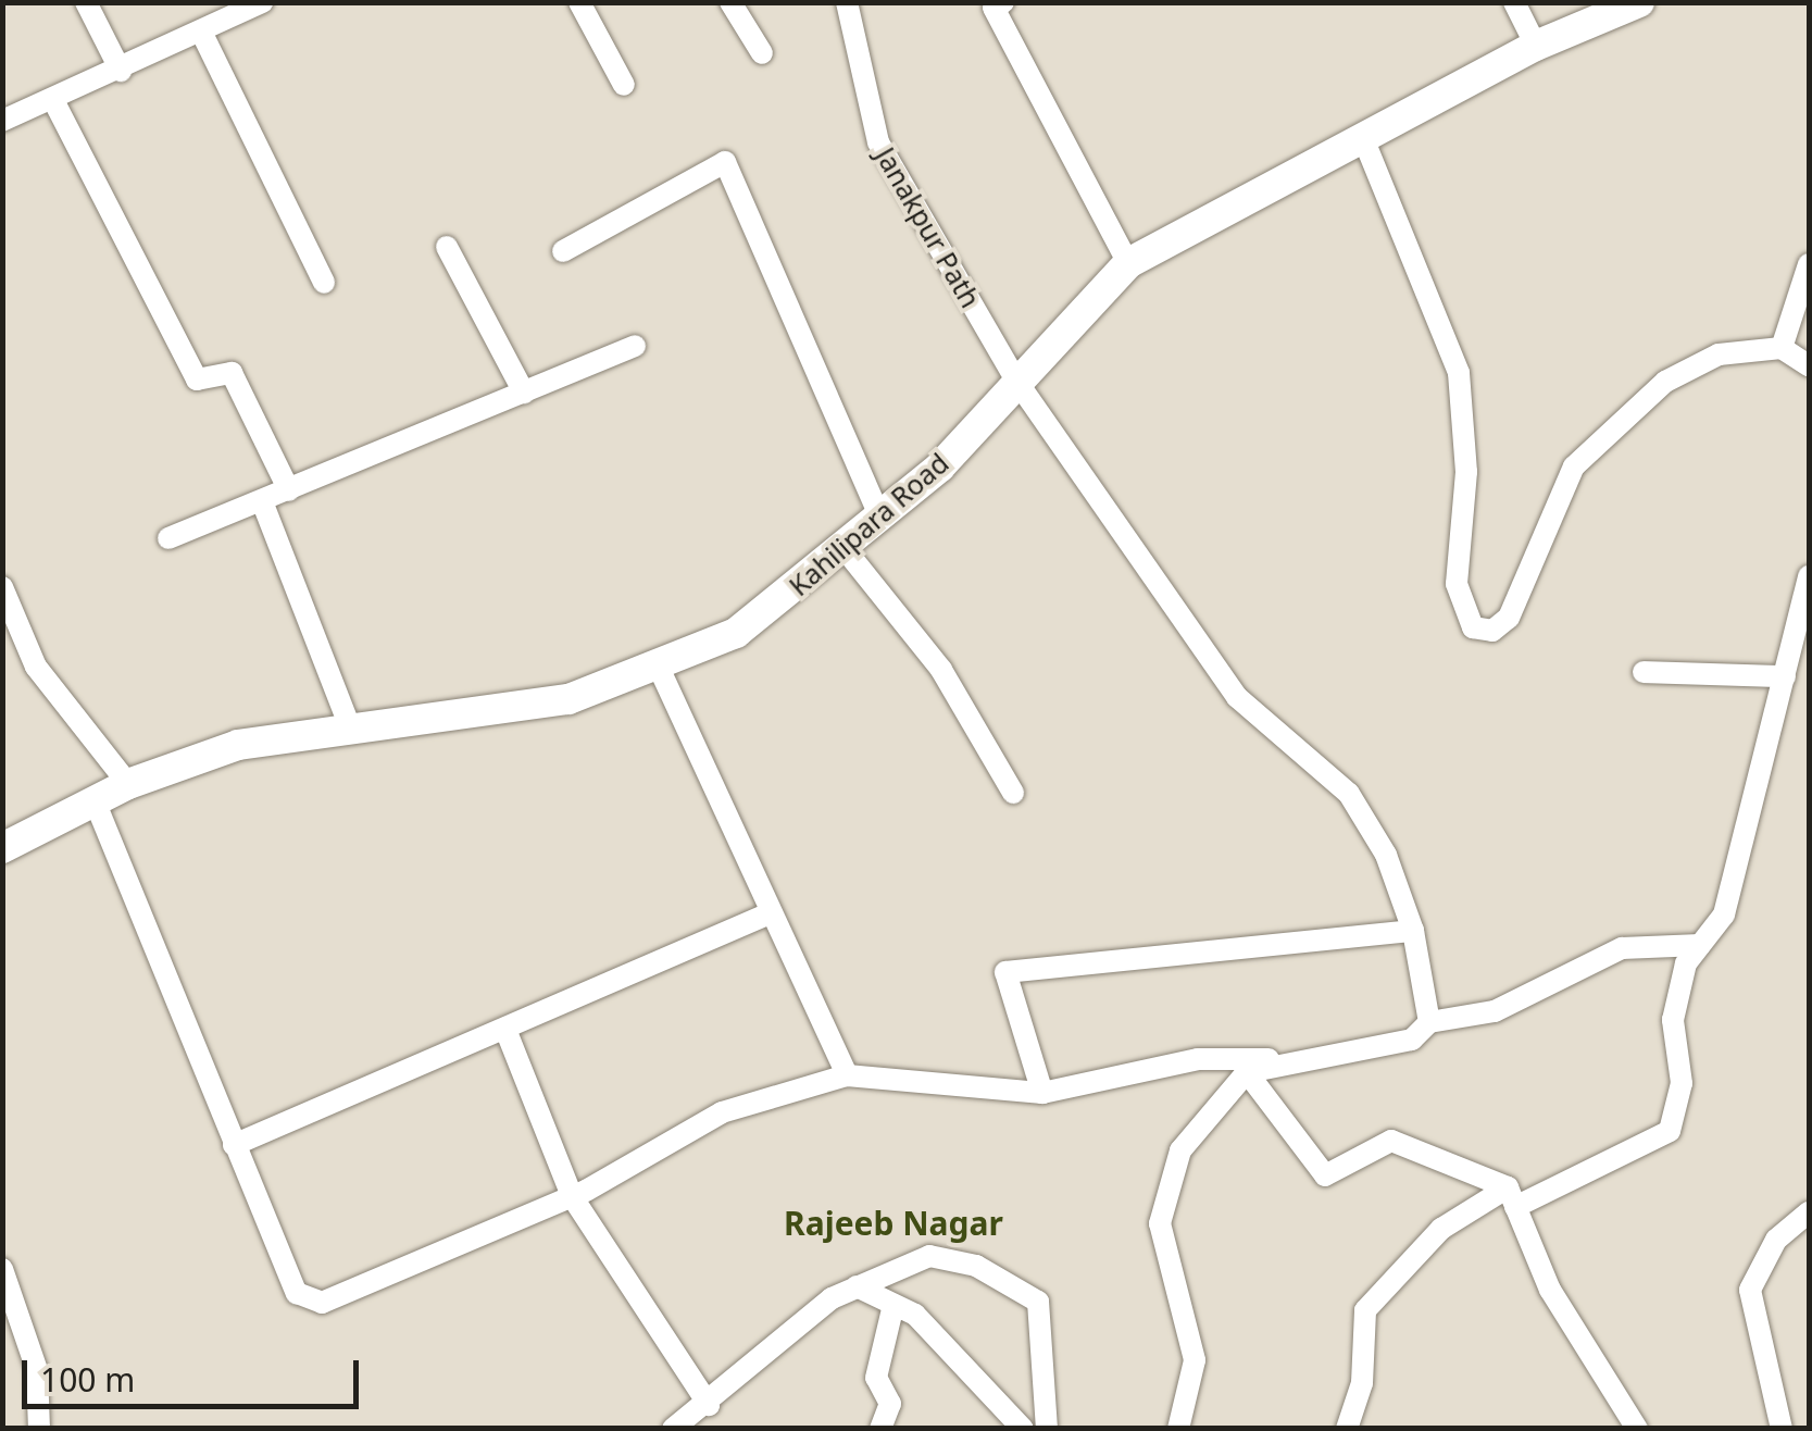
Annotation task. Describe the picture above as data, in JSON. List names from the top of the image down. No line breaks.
{"streets":{"main road":["Kahilipara Road"],"street":["Janakpur Path"]},"crossings":[["Janakpur Path","Kahilipara Road"]],"districts":["Rajeeb Nagar"],"scale_bar":"100 m"}
